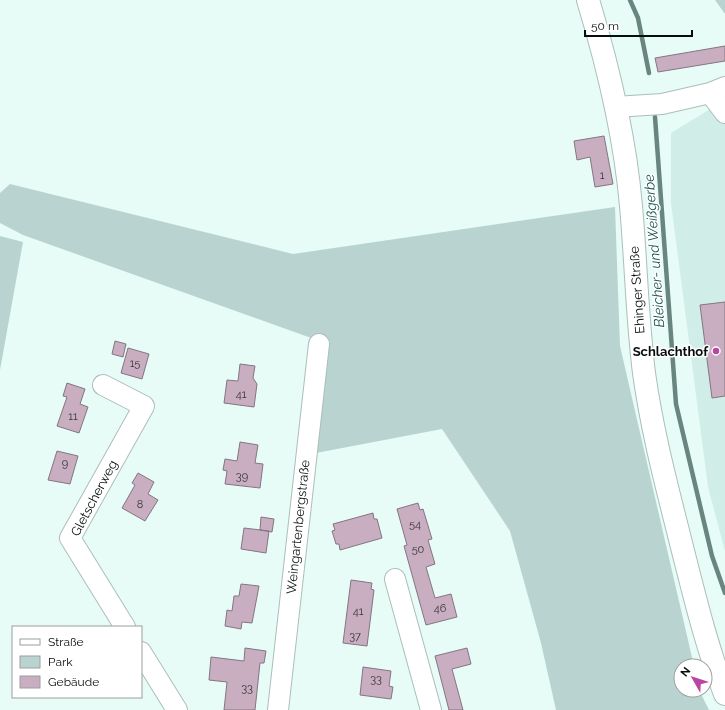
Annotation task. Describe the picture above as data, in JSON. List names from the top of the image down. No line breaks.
{"streets":{"main road":["Ehinger Straße"],"street":["Gletscherweg","Weingartenbergstraße"]},"water":["Bleicher- und Weißgerbe"],"places":["Schlachthof"],"house_numbers":["1","15","41","11","9","39","8","54","50","46","41","37","33","33"],"legend":["Straße","Park","Gebäude"],"scale_bar":"50 m","north":"top left"}
